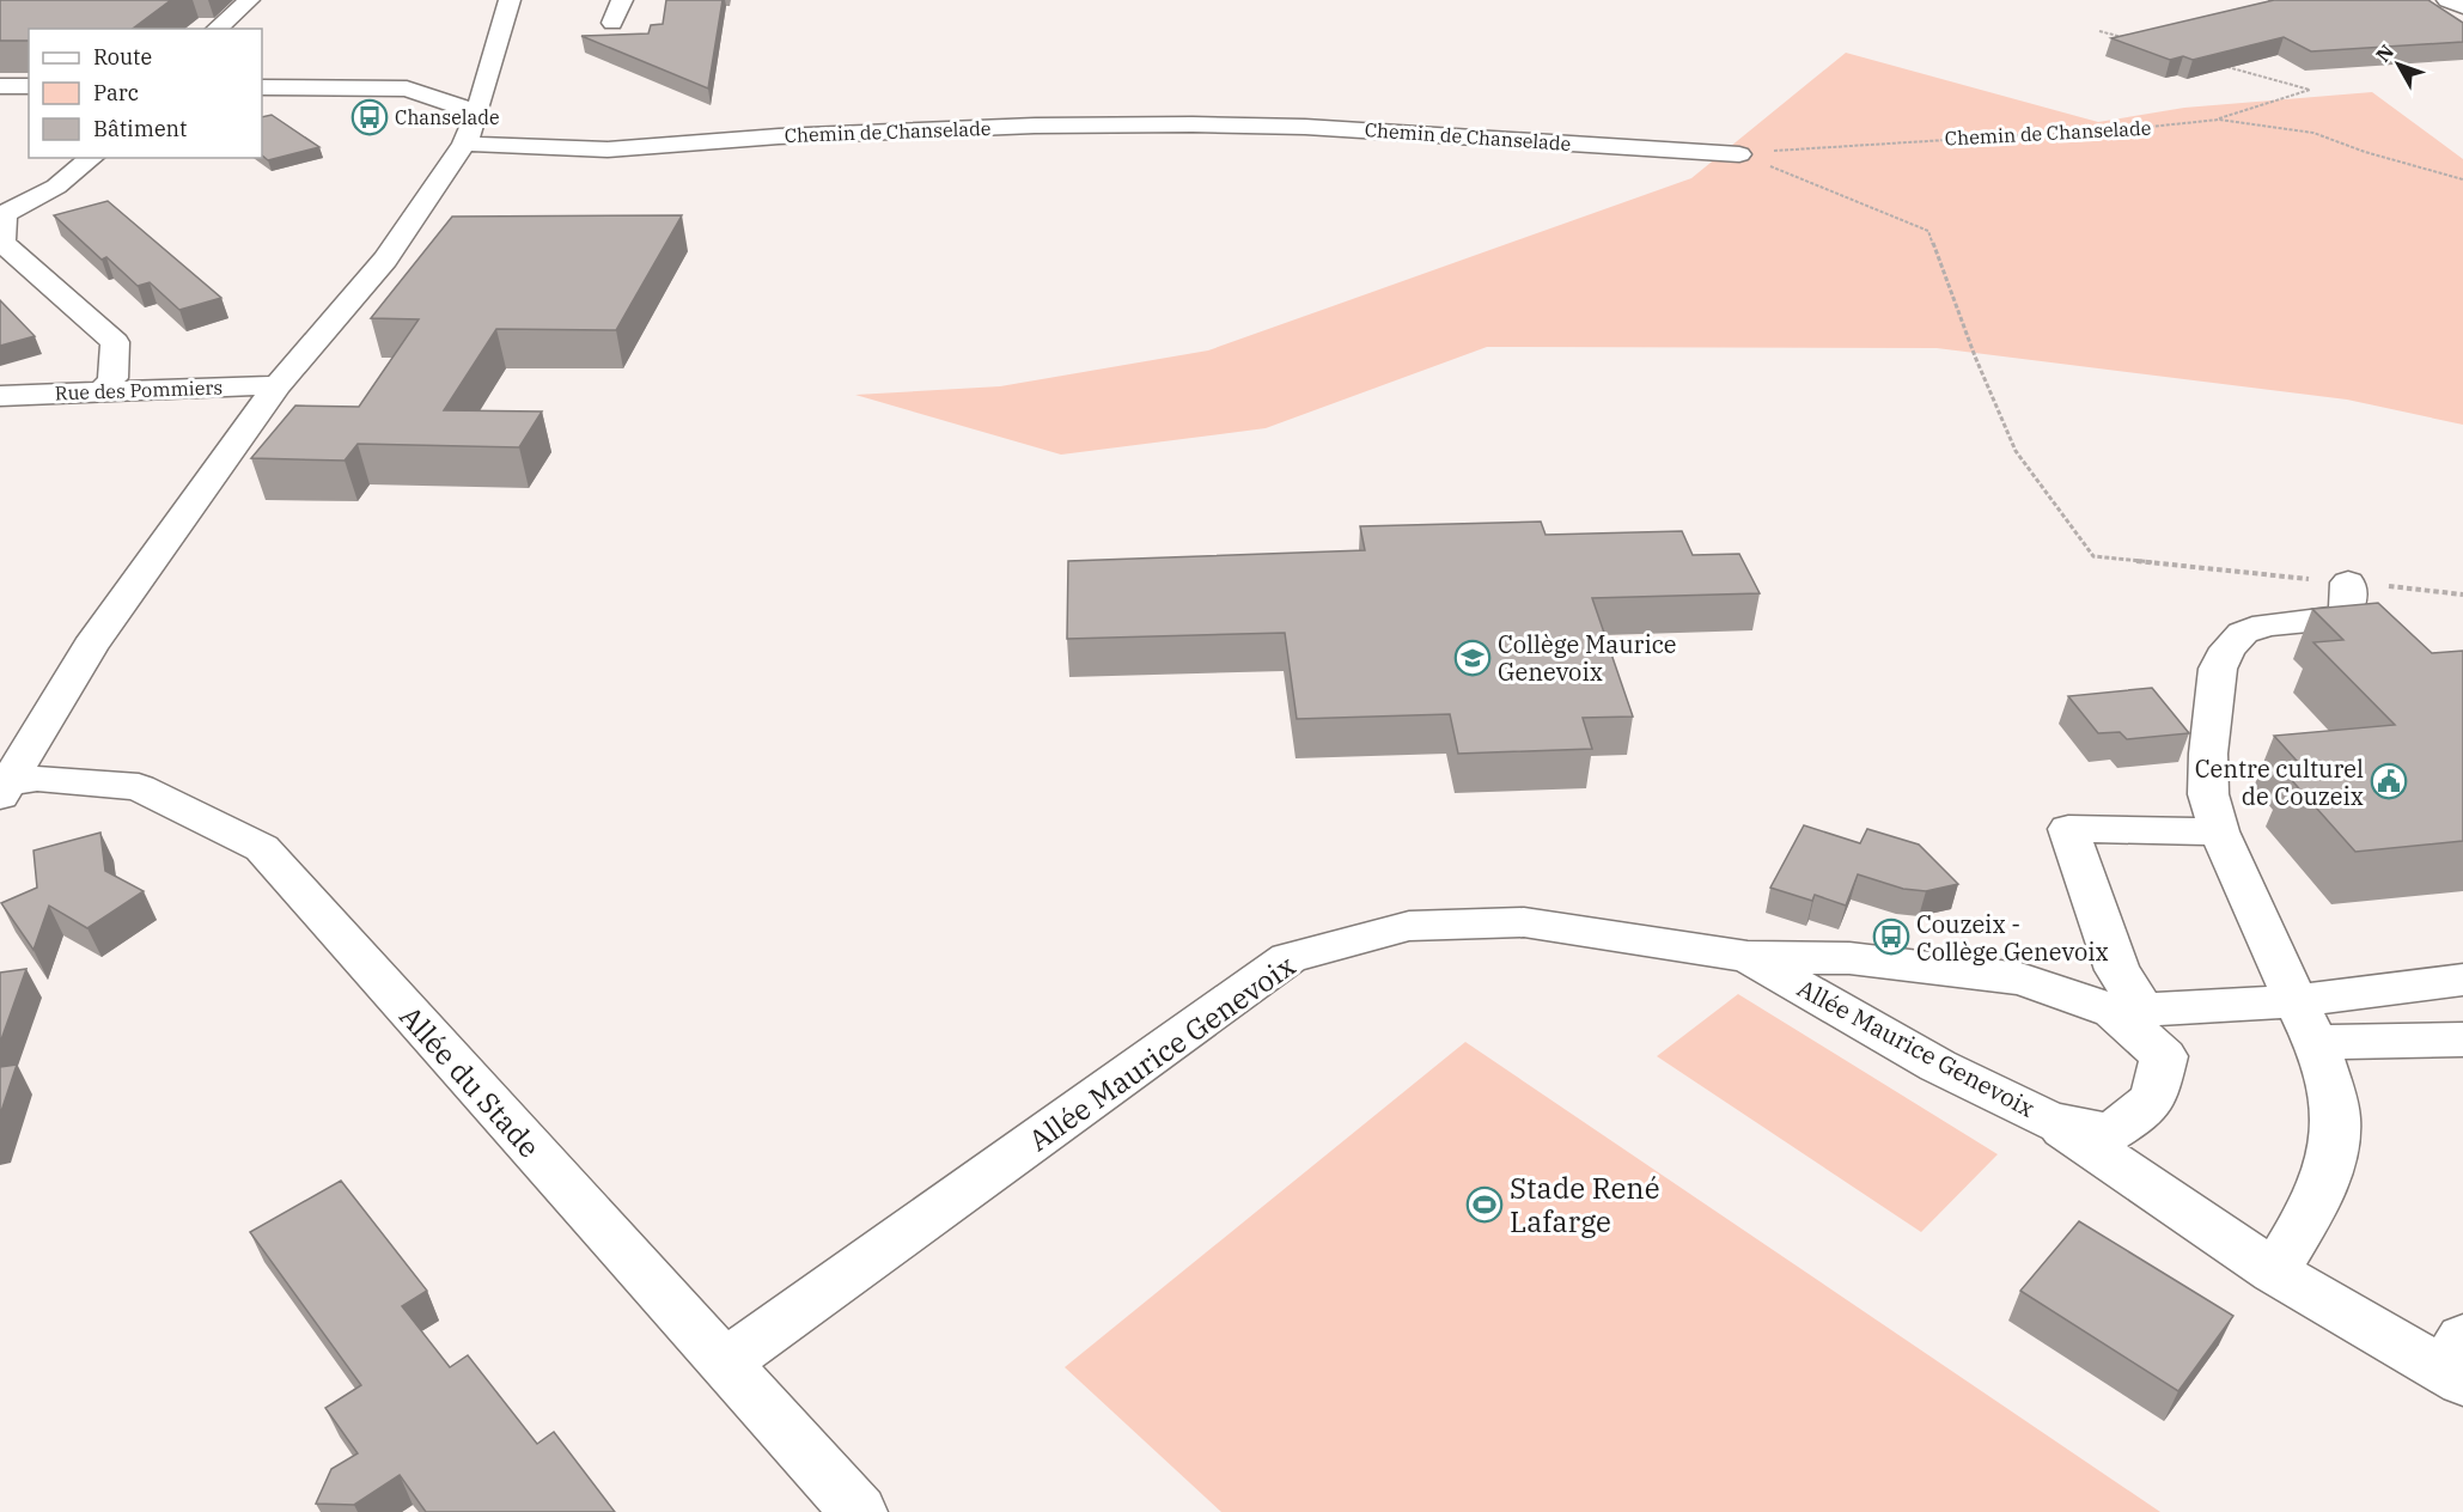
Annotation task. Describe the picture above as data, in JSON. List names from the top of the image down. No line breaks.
{"streets":{"street":["Chemin de Chanselade","Rue des Pommiers","Allée Maurice Genevoix","Allée du Stade"]},"crossings":[["Allée Maurice Genevoix","Allée du Stade"]],"places":{"bus stop":["Chanselade","Couzeix - Collège Genevoix"],"school or university":["Collège Maurice Genevoix"],"public building":["Centre culturel de Couzeix"],"sports":["Stade René Lafarge"]},"legend":["Route","Parc","Bâtiment"],"north":"top left"}
